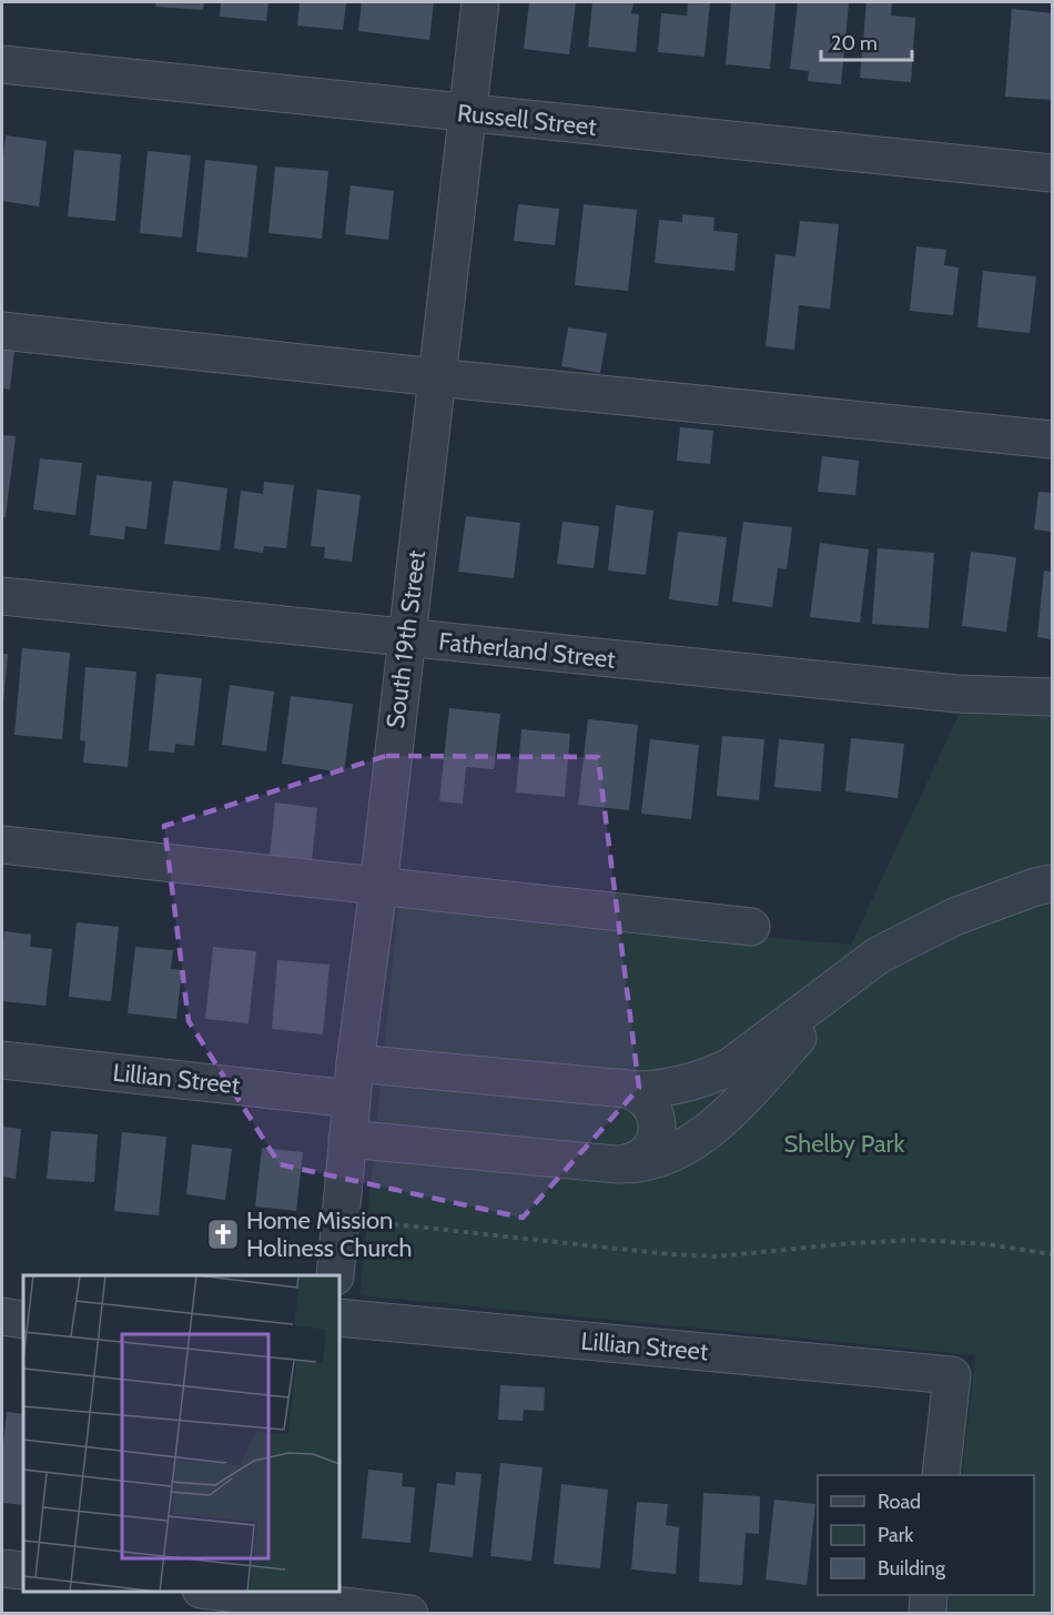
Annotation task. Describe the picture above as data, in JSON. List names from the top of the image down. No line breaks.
{"streets":{"street":["Russell Street","South 19th Street","Fatherland Street","Lillian Street"]},"crossings":[["Russell Street","South 19th Street"],["South 19th Street","Fatherland Street"],["South 19th Street","Lillian Street"]],"parks":["Shelby Park"],"places":{"church":["Home Mission Holiness Church"]},"legend":["Road","Park","Building"],"scale_bar":"20 m"}
